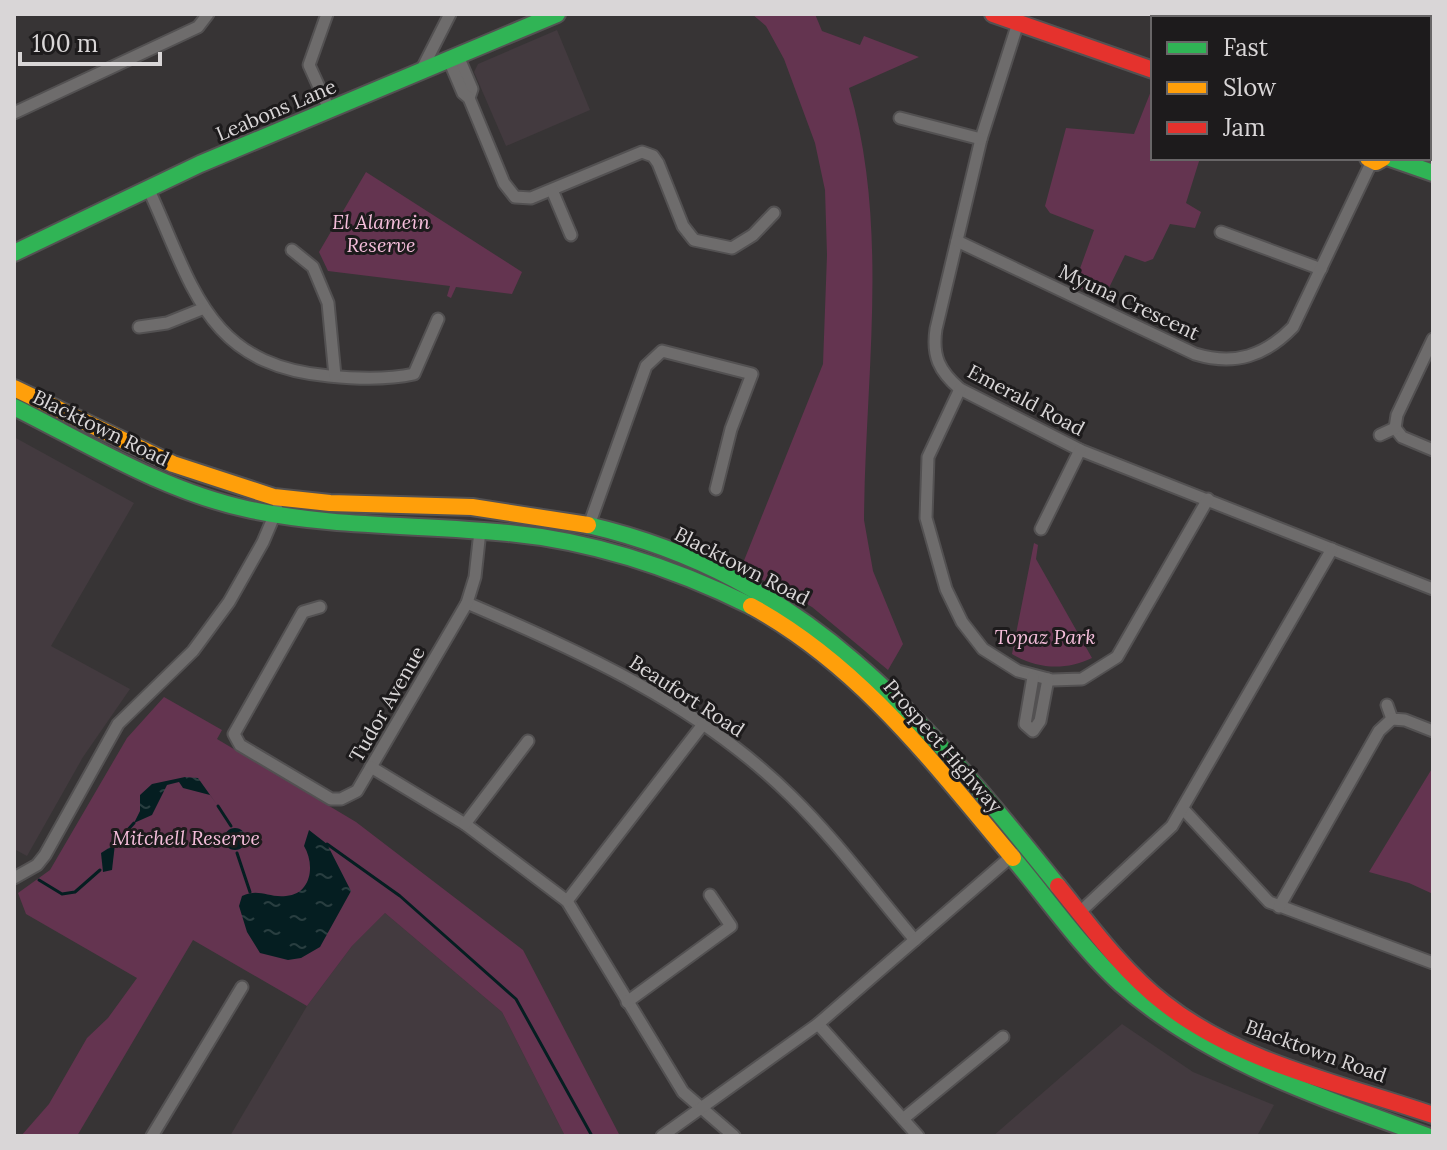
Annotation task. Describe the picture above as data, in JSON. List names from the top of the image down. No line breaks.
{"streets":{"main road":["Leabons Lane","Blacktown Road","Prospect Highway"],"street":["Myuna Crescent","Emerald Road","Beaufort Road","Tudor Avenue"]},"crossings":[["Myuna Crescent","Emerald Road"],["Blacktown Road","Prospect Highway"],["Beaufort Road","Tudor Avenue"],["Tudor Avenue","Prospect Highway"]],"parks":["El Alamein Reserve","Topaz Park","Mitchell Reserve"],"legend":["Fast","Slow","Jam"],"scale_bar":"100 m"}
